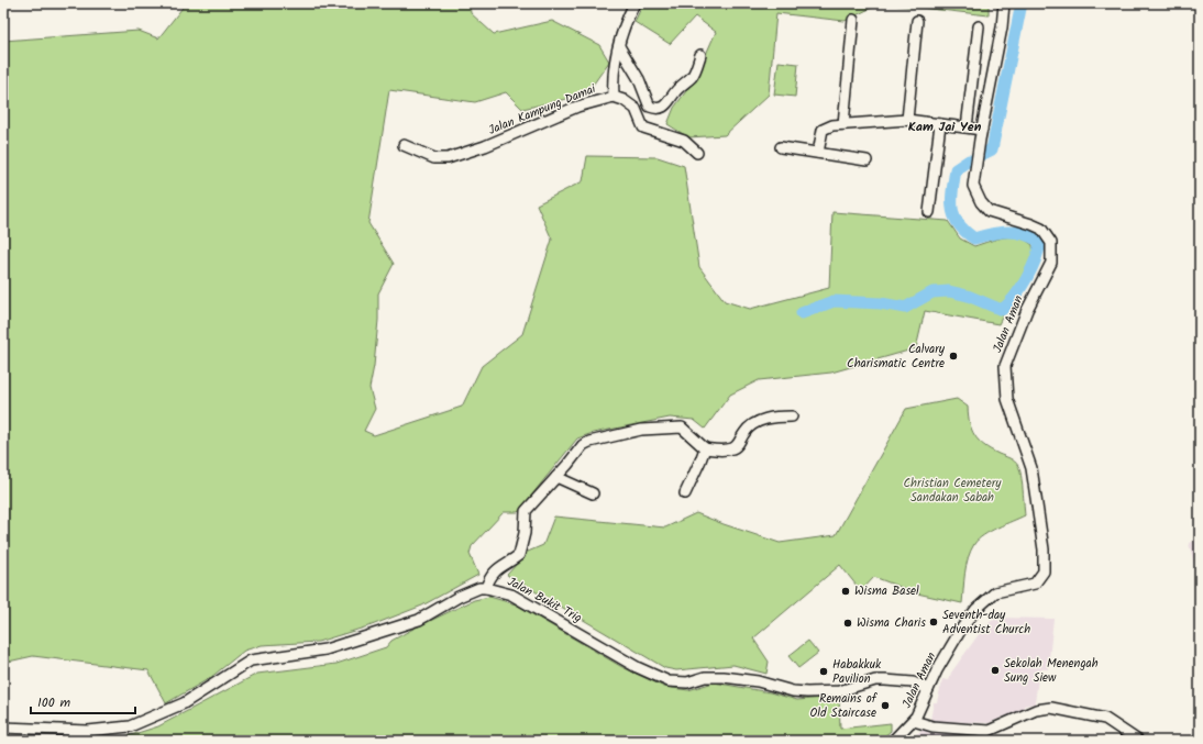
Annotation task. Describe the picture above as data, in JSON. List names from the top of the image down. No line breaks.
{"streets":{"street":["Jalan Kampung Damai","Jalan Aman","Jalan Bukit Trig"]},"crossings":[["Jalan Aman","Jalan Bukit Trig"]],"districts":["Kam Jai Yen"],"parks":["Christian Cemetery Sandakan Sabah"],"places":["Calvary Charismatic Centre","Wisma Basel","Seventh-day Adventist Church","Wisma Charis","Sekolah Menengah Sung Siew","Habakkuk Pavilion","Remains of Old Staircase"],"scale_bar":"100 m"}
